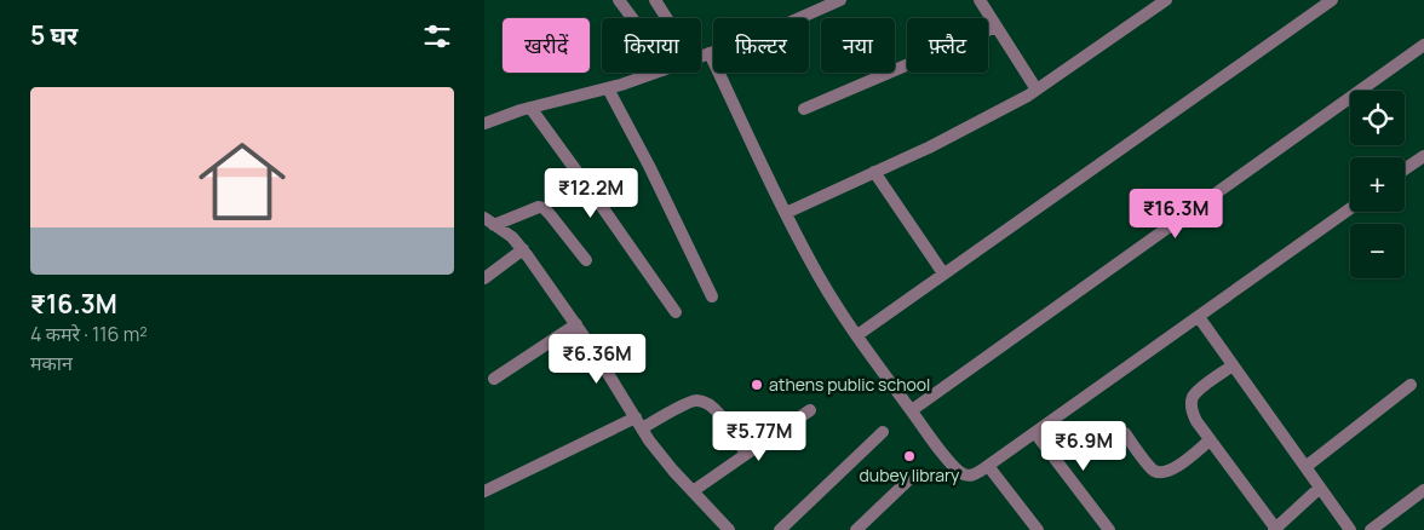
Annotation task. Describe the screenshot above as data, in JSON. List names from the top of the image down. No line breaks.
{"places":["athens public school","dubey library"],"page":{"heading":"5 घर","chip":["खरीदें","किराया","फ़िल्टर","नया","फ़्लैट"],"list":[{"name":"₹16.3M","note":"4 कमरे · 116 m² · मकान"}],"map_buttons":["+","−"],"price":["₹12.2M","₹16.3M","₹6.36M","₹5.77M","₹6.9M"]}}
